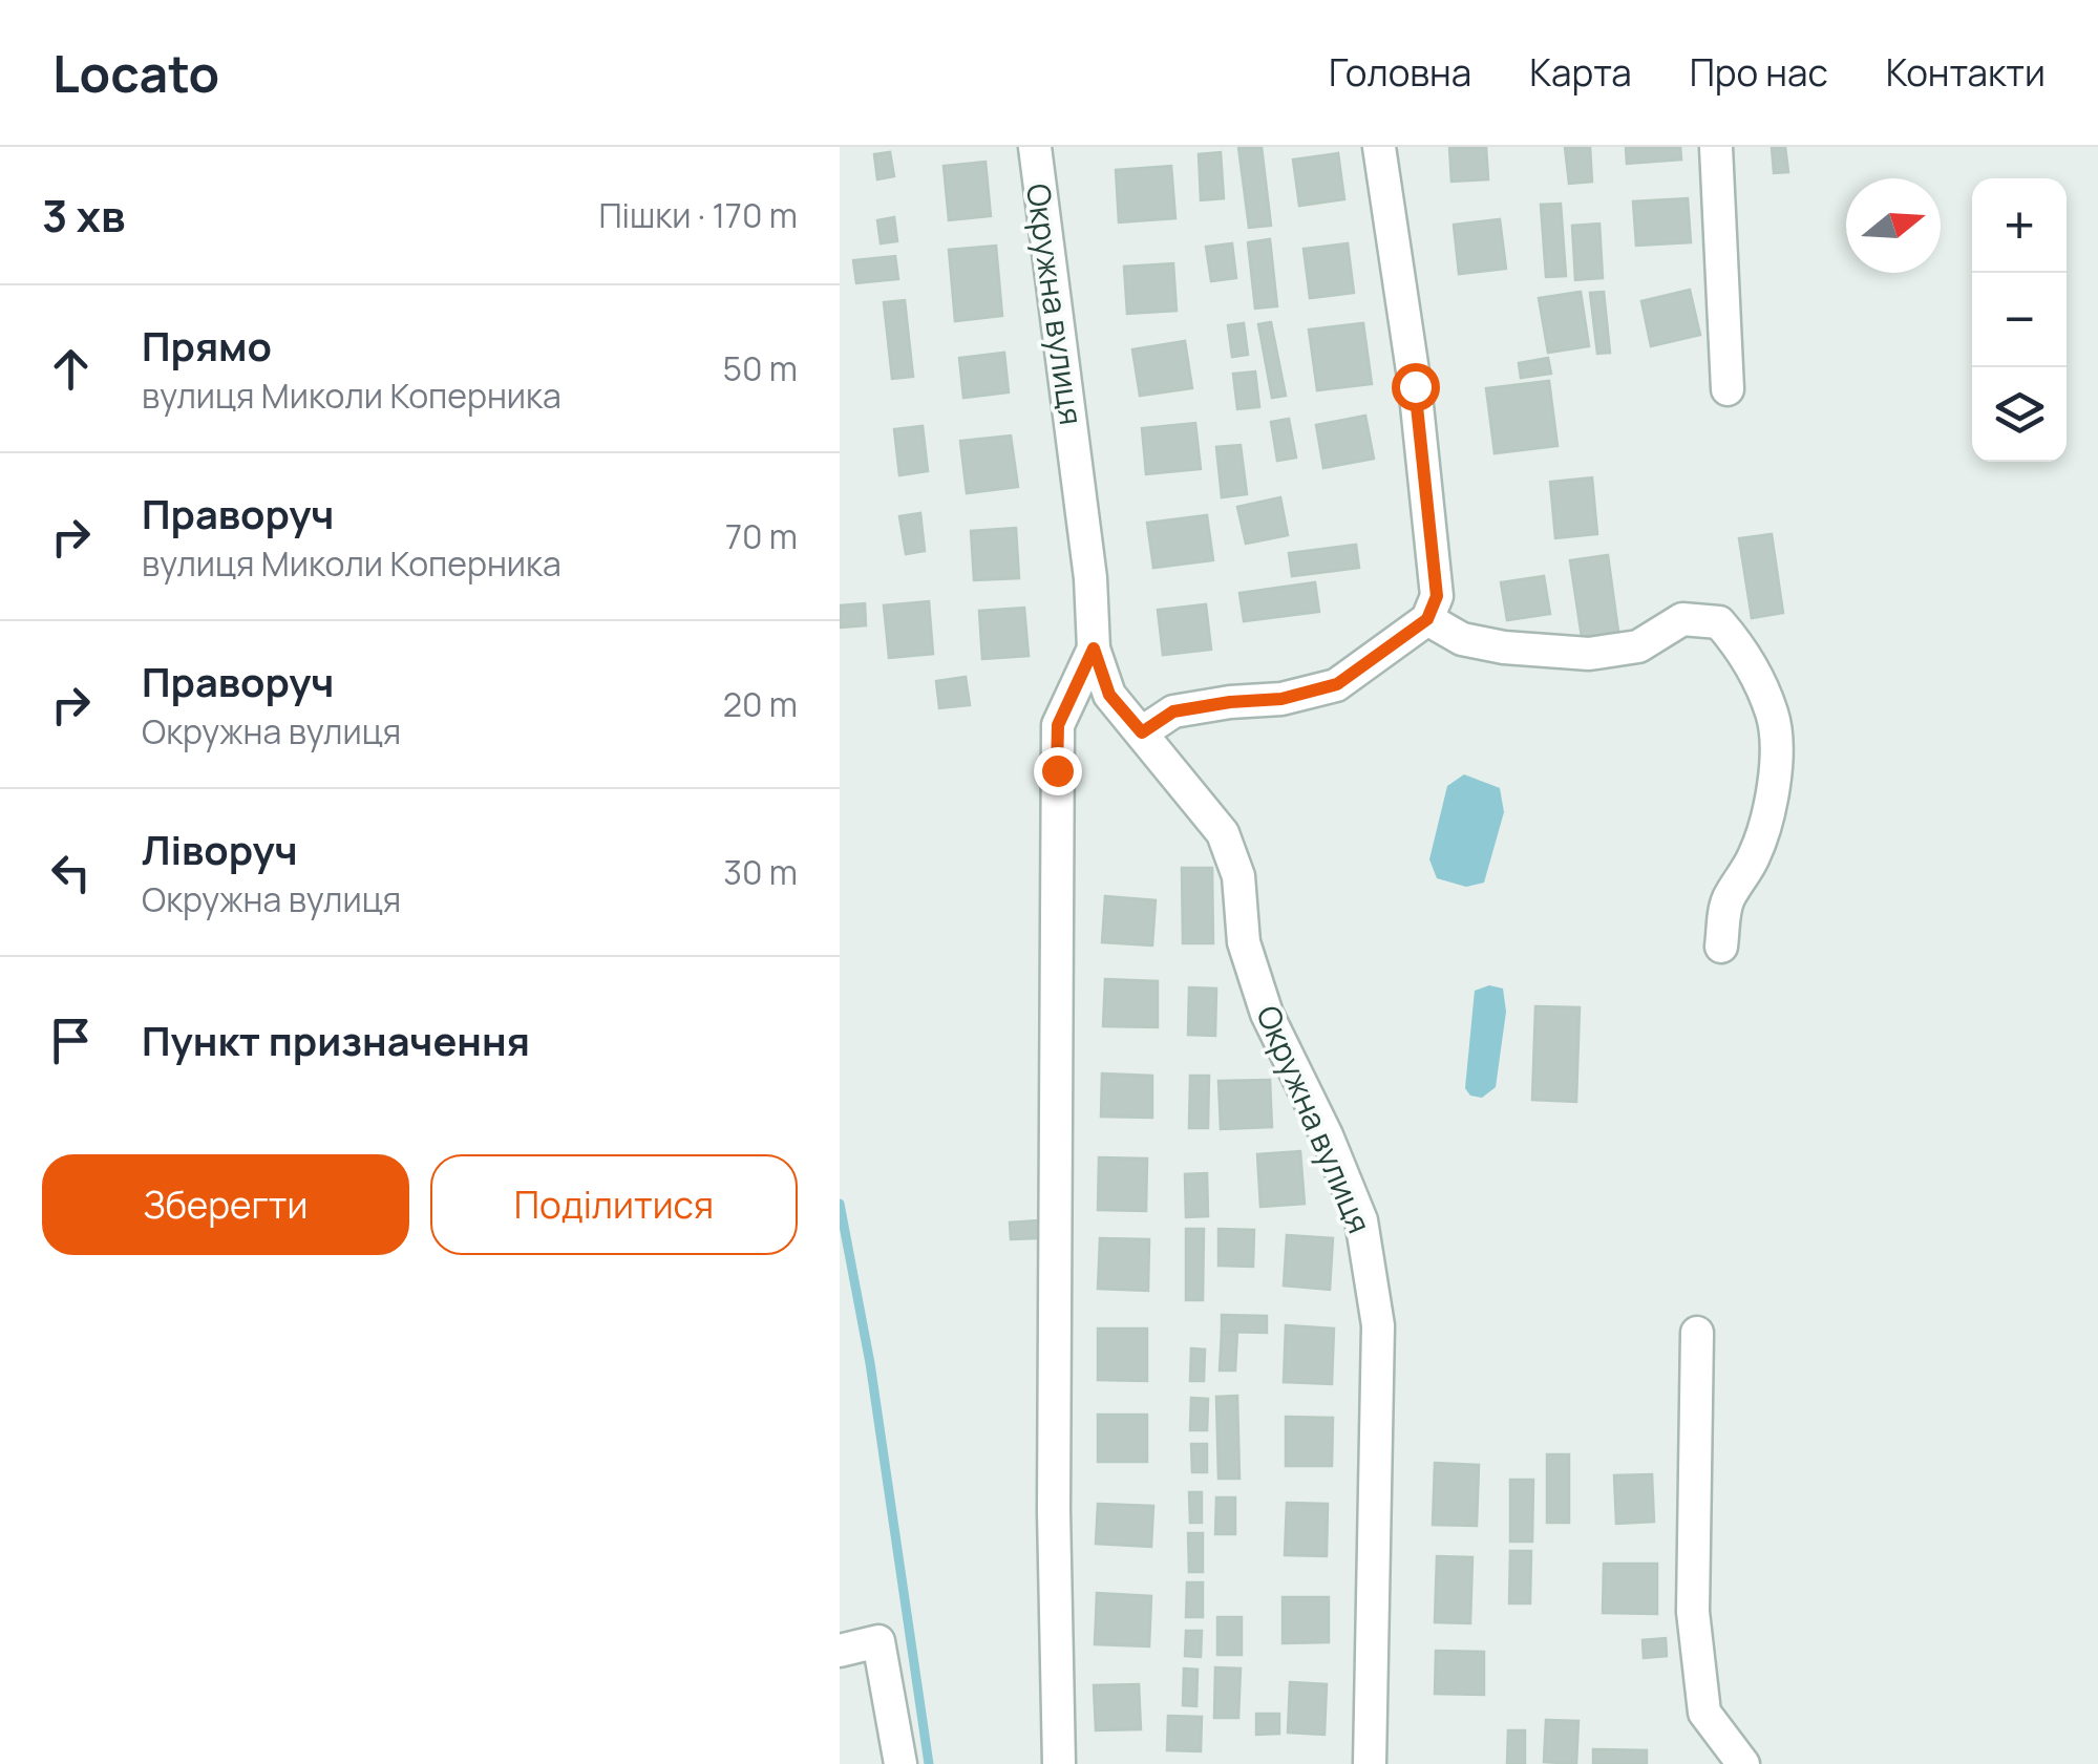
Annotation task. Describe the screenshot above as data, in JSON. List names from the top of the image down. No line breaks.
{"streets":{"street":["Окружна вулиця"]},"north":"right","page":{"header":"Locato","nav":["Головна","Карта","Про нас","Контакти"],"heading":["3 хв","Пішки · 170 m"],"map_buttons":["+","−"],"list":[["Прямо","вулиця Миколи Коперника","50 m"],["Праворуч","вулиця Миколи Коперника","70 m"],["Праворуч","Окружна вулиця","20 m"],["Ліворуч","Окружна вулиця","30 m"],"Пункт призначення"],"buttons":["Зберегти","Поділитися"]}}
